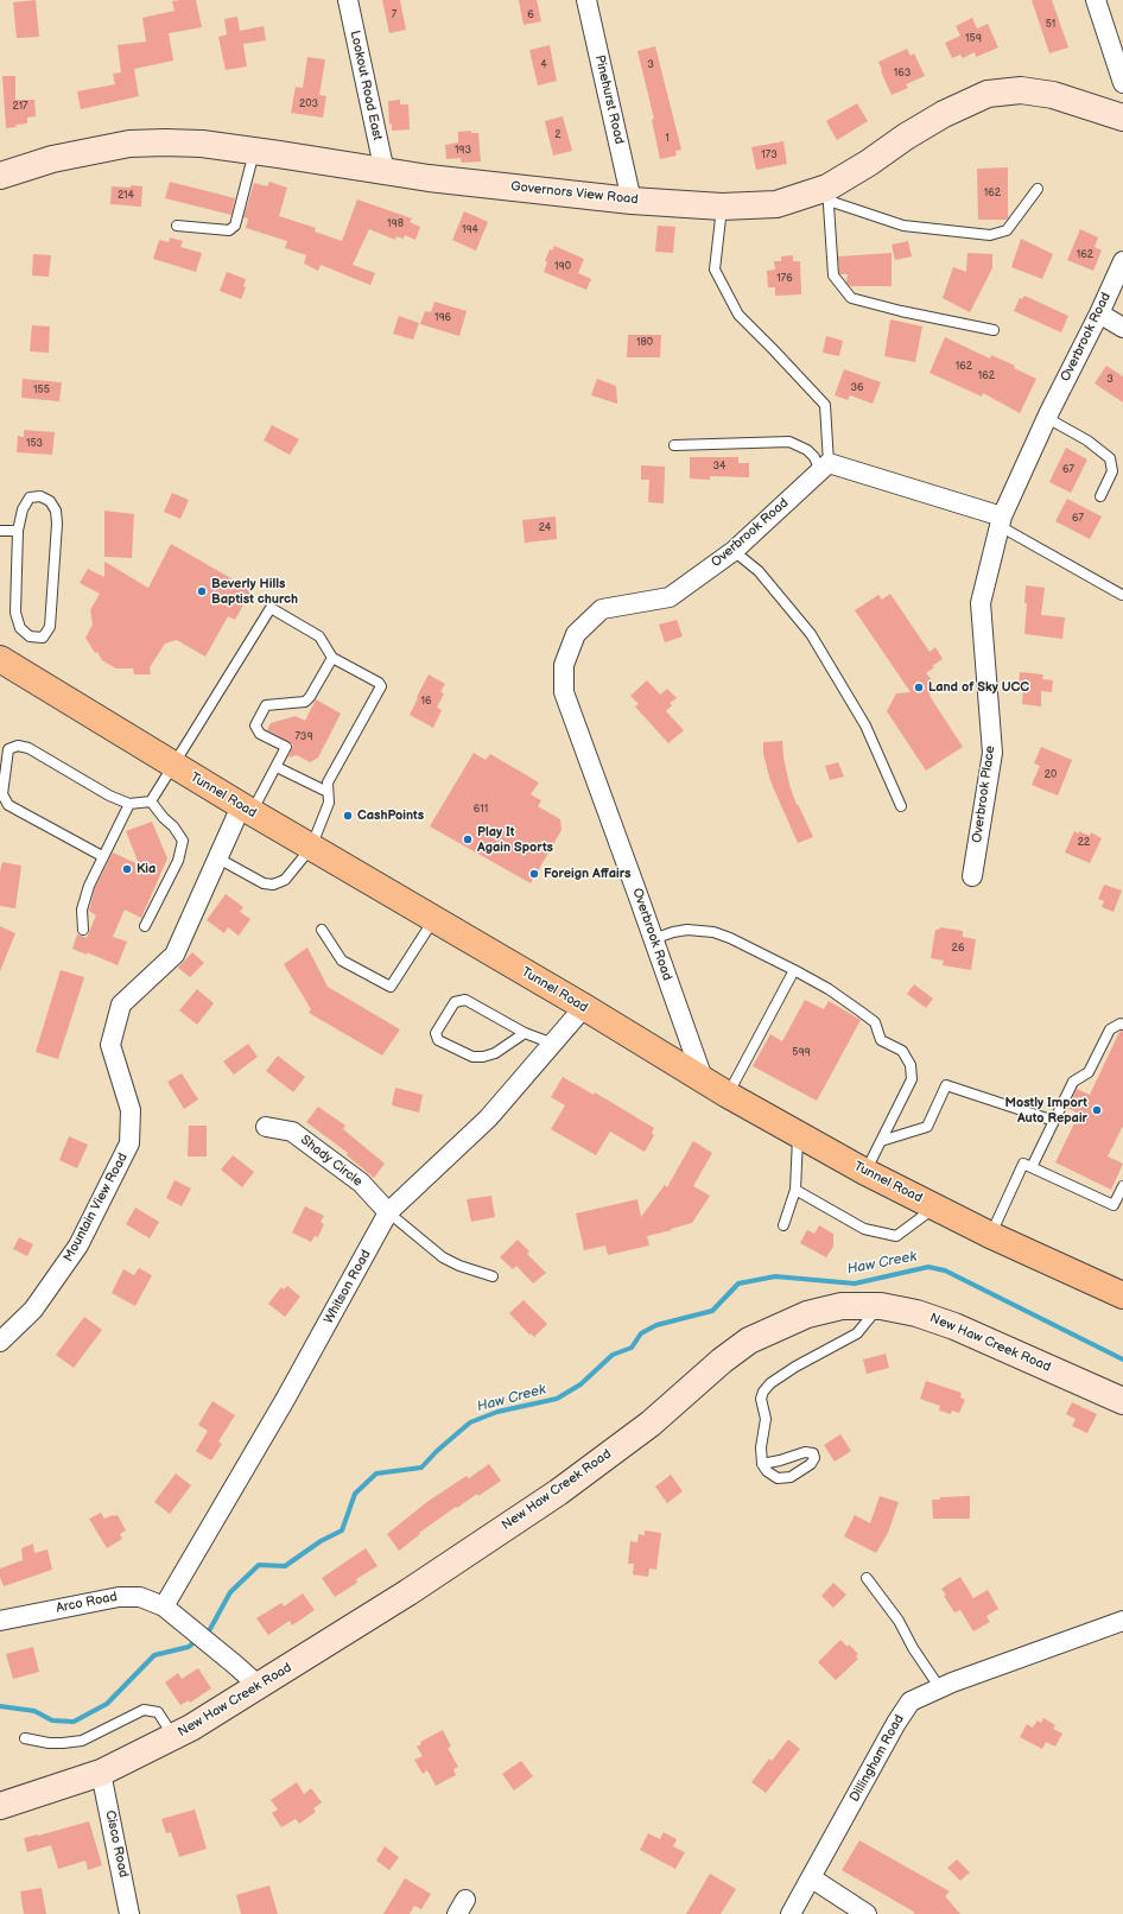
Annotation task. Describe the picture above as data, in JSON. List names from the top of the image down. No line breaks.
{"streets":{"main road":["Tunnel Road"],"street":["Lookout Road East","Pinehurst Road","Governors View Road","Overbrook Road","Overbrook Place","Shady Circle","Mountain View Road","Whitson Road","New Haw Creek Road","Arco Road","Dillingham Road","Cisco Road"]},"crossings":[["Lookout Road East","Governors View Road"],["Pinehurst Road","Governors View Road"],["Overbrook Road","Overbrook Place"],["Overbrook Road","Tunnel Road"],["Tunnel Road","Mountain View Road"],["Tunnel Road","Whitson Road"],["Shady Circle","Whitson Road"],["Whitson Road","Arco Road"],["New Haw Creek Road","Arco Road"],["New Haw Creek Road","Cisco Road"]],"water":["Haw Creek"],"places":["Beverly Hills Baptist church","Land of Sky UCC","CashPoints","Play It Again Sports","Kia","Foreign Affairs","Mostly Import Auto Repair"],"house_numbers":["7","6","51","159","4","3","163","203","217","2","1","193","173","162","214","198","194","162","190","176","196","180","162","162","3","36","155","153","34","67","67","24","16","739","20","611","22","26","599"]}
